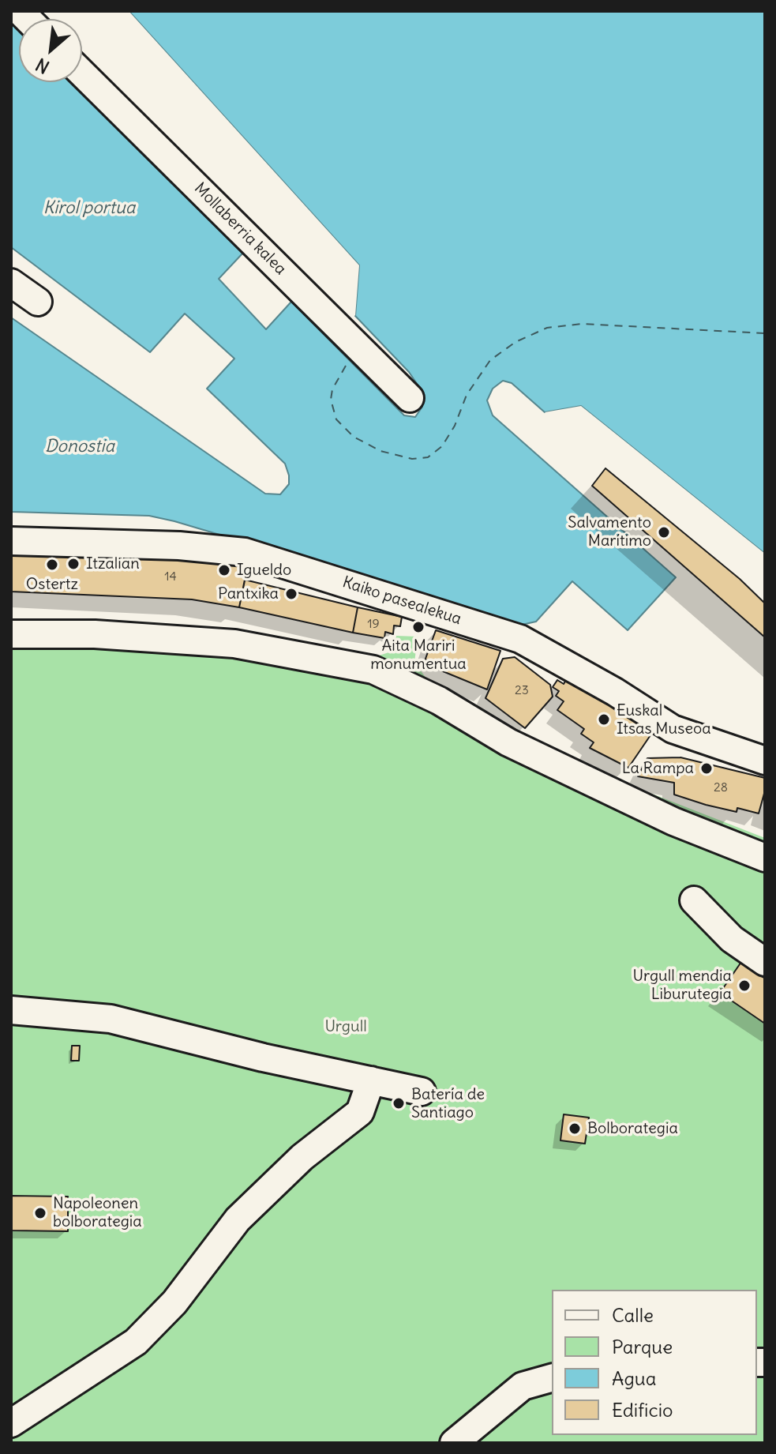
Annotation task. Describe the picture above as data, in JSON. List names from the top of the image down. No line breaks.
{"streets":{"street":["Mollaberria kalea","Kaiko pasealekua"]},"water":["Kirol portua","Donostia"],"parks":["Urgull"],"places":["Salvamento Marítimo","Itzalian","Ostertz","Igueldo","Pantxika","Aita Mariri monumentua","Euskal Itsas Museoa","La Rampa","Urgull mendia Liburutegia","Batería de Santiago","Bolborategia","Napoleonen bolborategia"],"house_numbers":["14","19","23","28"],"legend":["Calle","Parque","Agua","Edificio"],"north":"bottom left"}
